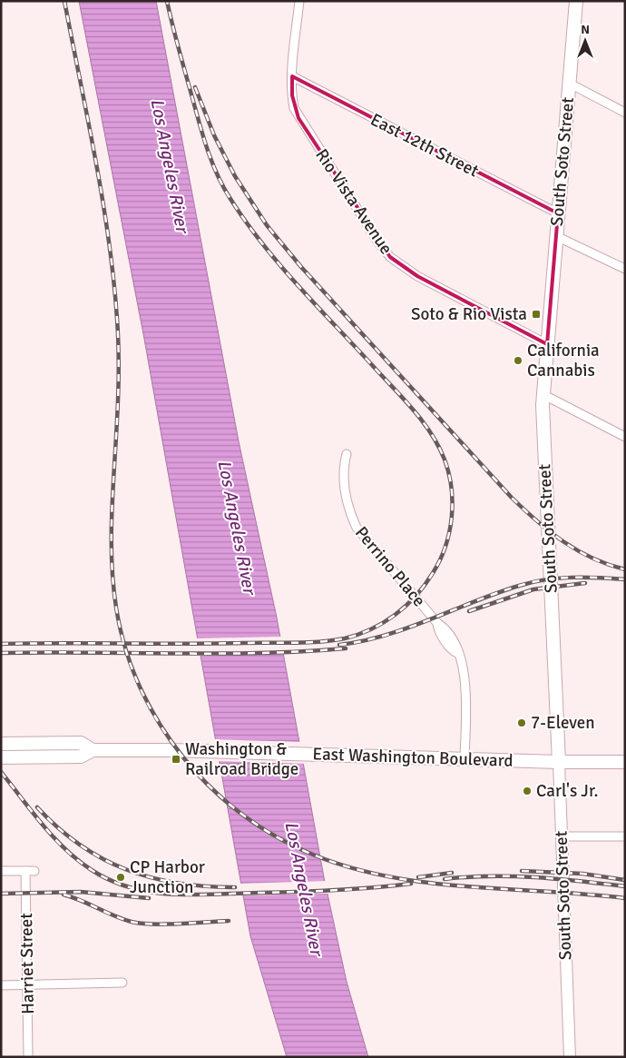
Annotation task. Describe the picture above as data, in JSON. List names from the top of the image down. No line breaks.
{"streets":{"main road":["South Soto Street","East Washington Boulevard"],"street":["East 12th Street","Rio Vista Avenue","Perrino Place","Harriet Street"]},"crossings":[["East 12th Street","South Soto Street"],["East 12th Street","Rio Vista Avenue"],["South Soto Street","Rio Vista Avenue"],["South Soto Street","East Washington Boulevard"],["Perrino Place","East Washington Boulevard"]],"water":["Los Angeles River"],"places":{"transit":["Soto & Rio Vista","Washington & Railroad Bridge"],"other":["California Cannabis","7-Eleven","Carl's Jr.","CP Harbor Junction"]},"north":"top"}
